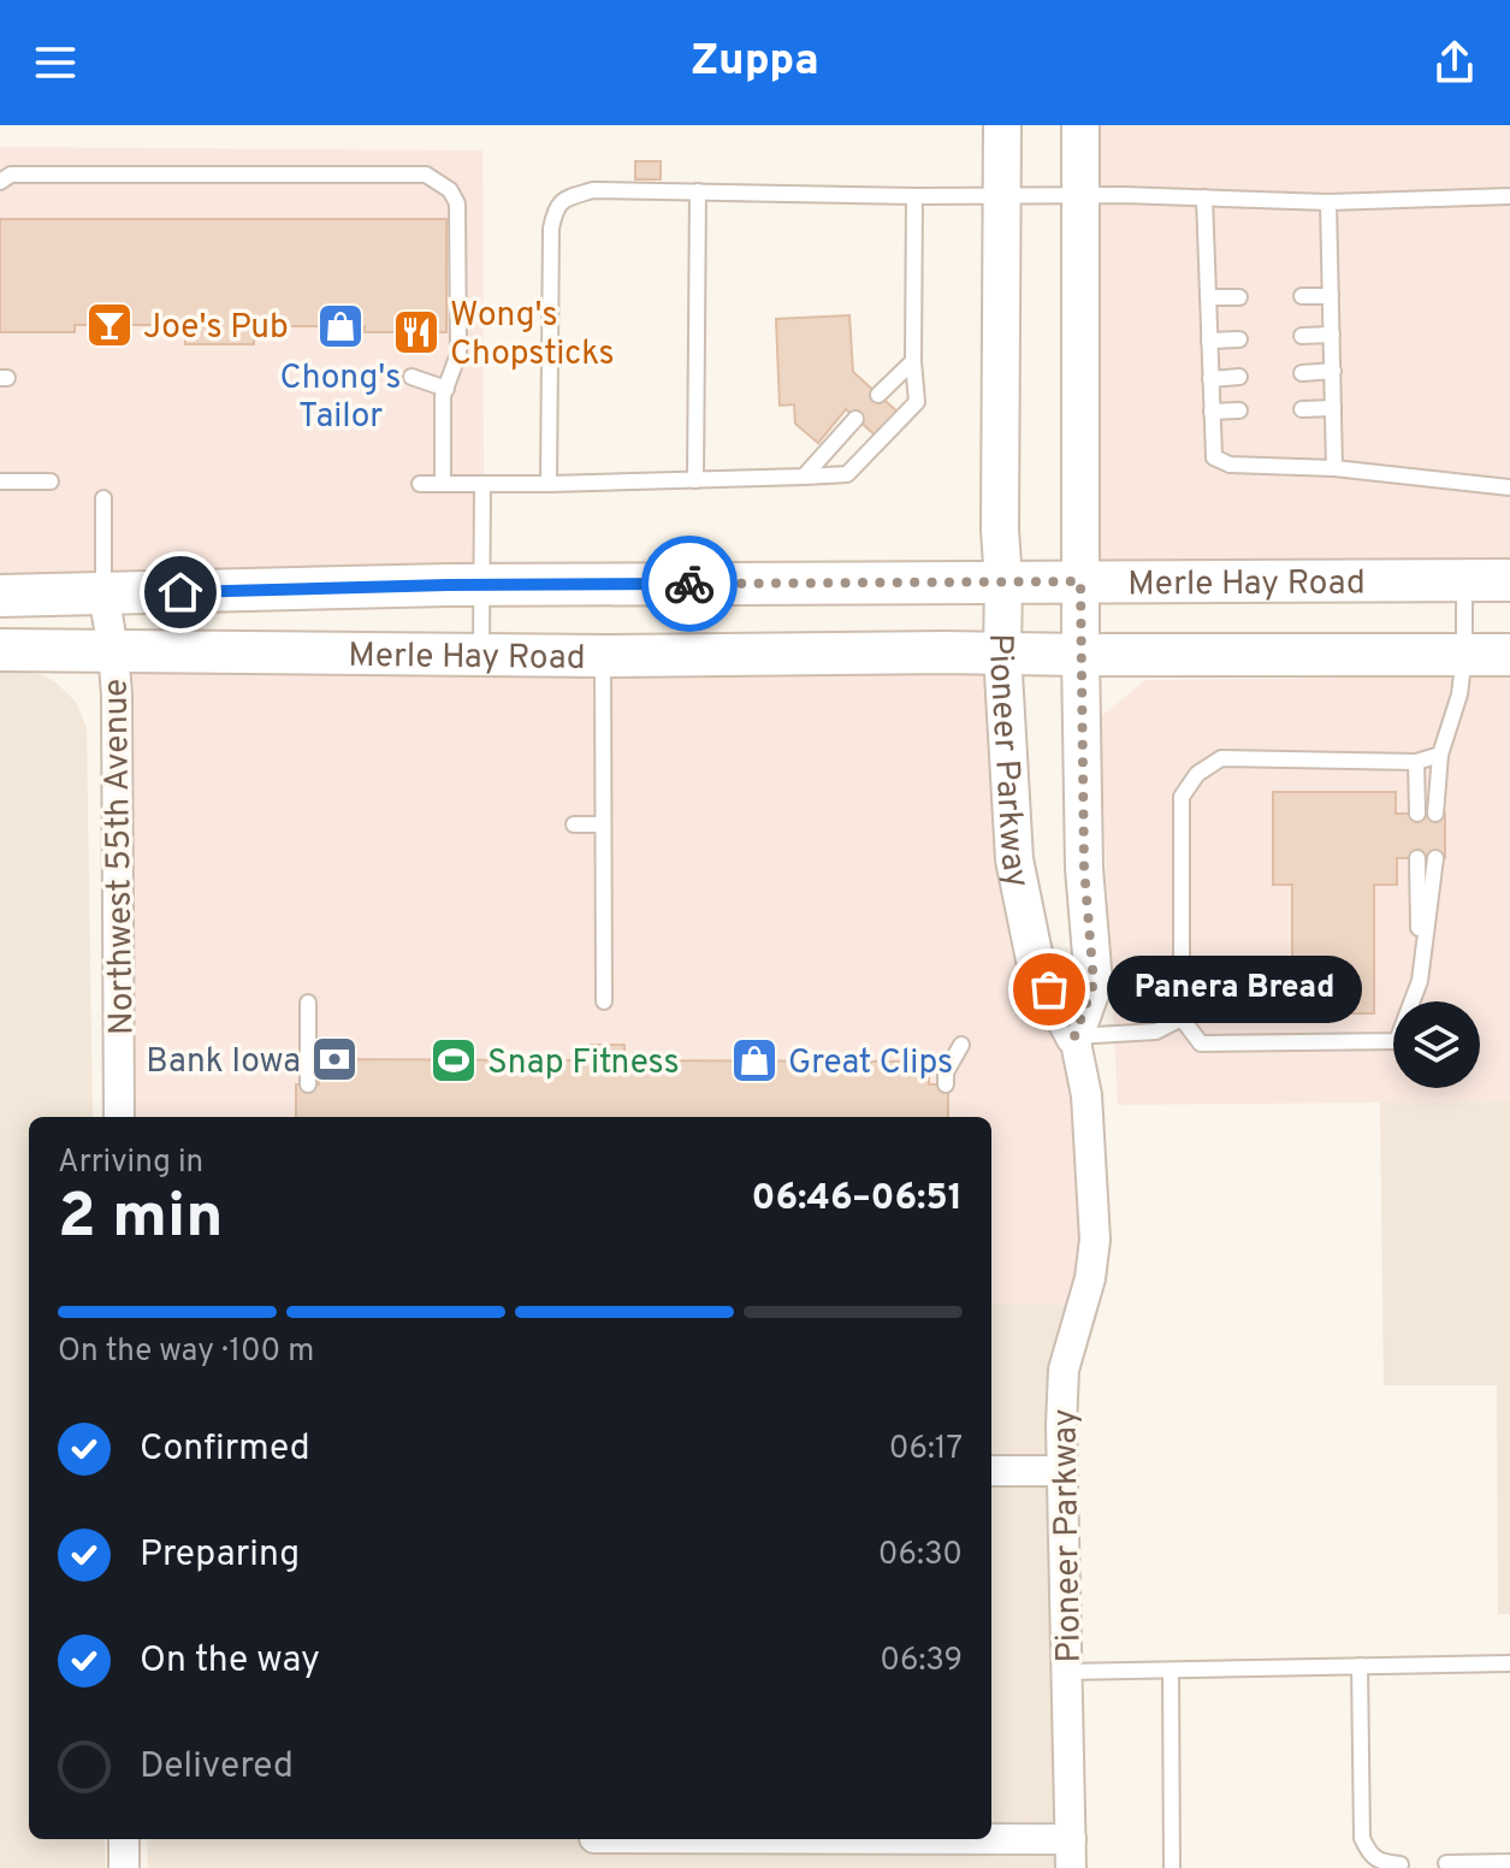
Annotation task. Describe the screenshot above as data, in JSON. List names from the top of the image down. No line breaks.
{"streets":{"main road":["Merle Hay Road"],"street":["Pioneer Parkway","Northwest 55th Avenue"]},"crossings":[["Merle Hay Road","Pioneer Parkway"],["Merle Hay Road","Northwest 55th Avenue"]],"places":{"bar":["Joe's Pub"],"shop":["Chong's Tailor","Great Clips"],"restaurant":["Wong's Chopsticks"],"other":["Panera Bread"],"bank":["Bank Iowa"],"sports":["Snap Fitness"]},"page":{"header":"Zuppa","bubble":"Panera Bread","heading":["2 min","Arriving in","06:46–06:51"],"bar":"On the way · 100 m","list":[["Confirmed","06:17"],["Preparing","06:30"],["On the way","06:39"],"Delivered"]}}
